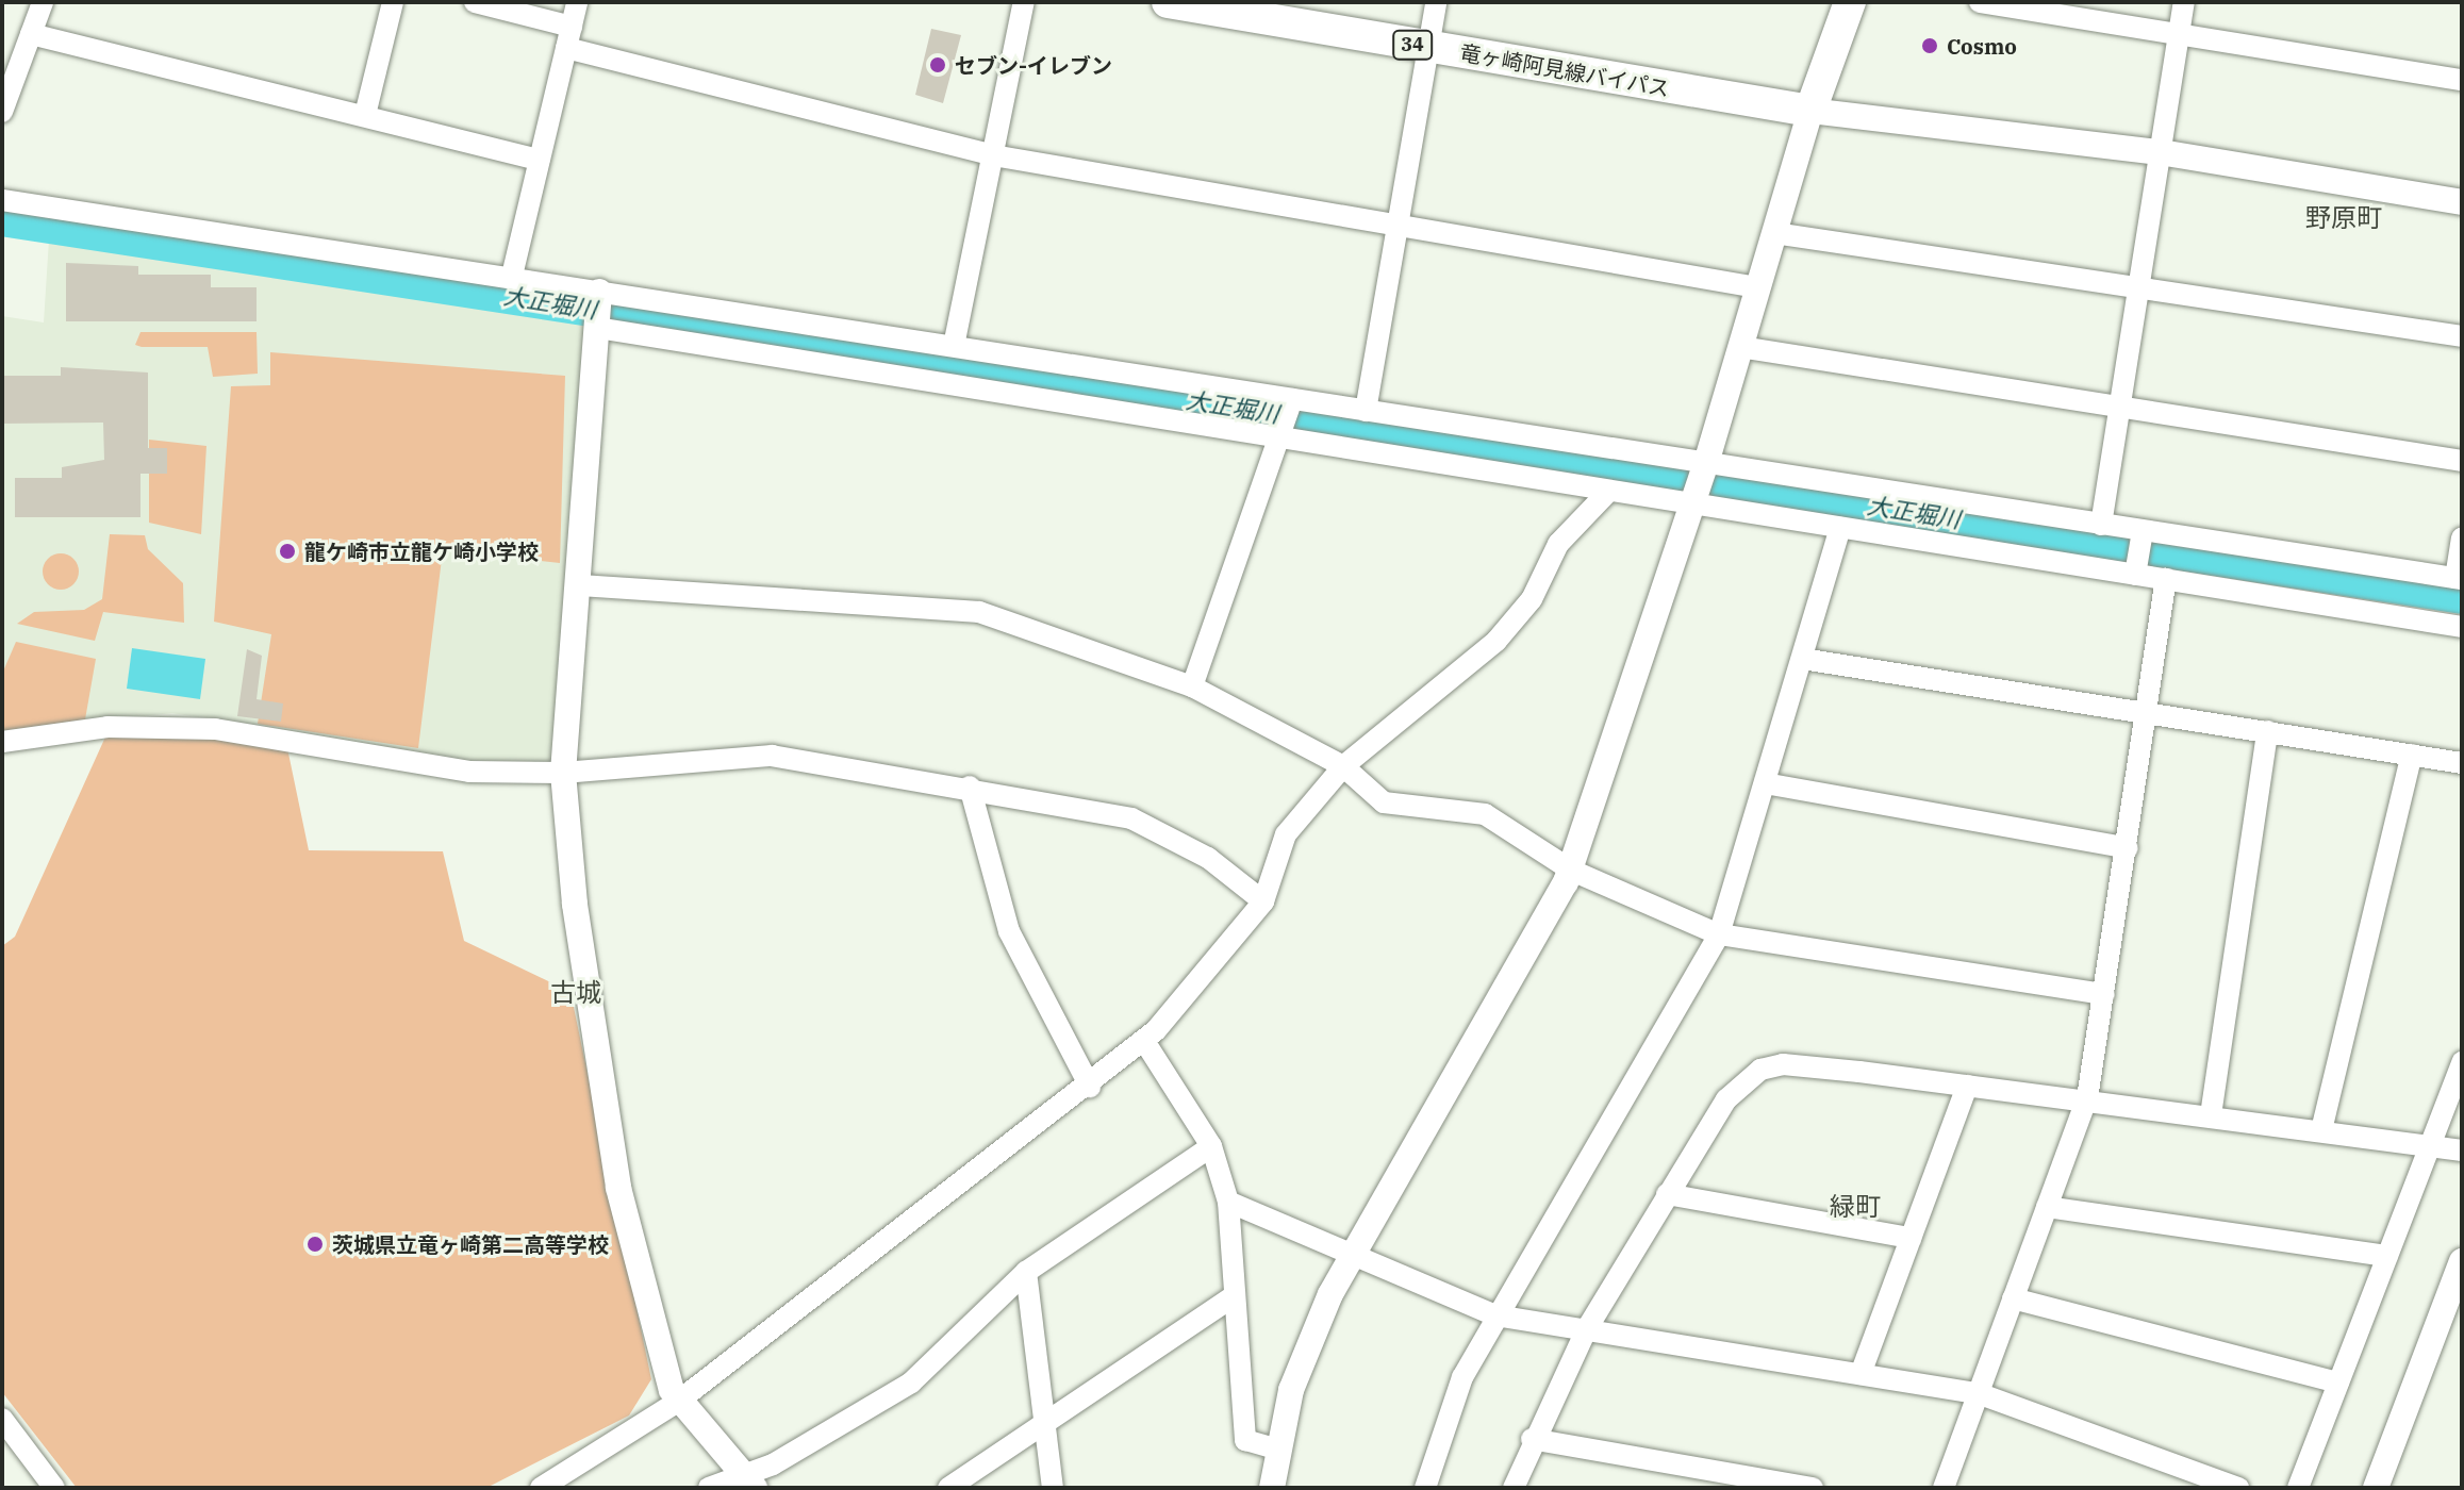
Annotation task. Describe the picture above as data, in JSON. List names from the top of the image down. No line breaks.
{"streets":{"main road":["34","竜ヶ崎阿見線バイパス"]},"districts":["野原町","古城","緑町"],"water":["大正堀川"],"places":["Cosmo","セブン-イレブン","龍ケ崎市立龍ケ崎小学校","茨城県立竜ヶ崎第二高等学校"]}
